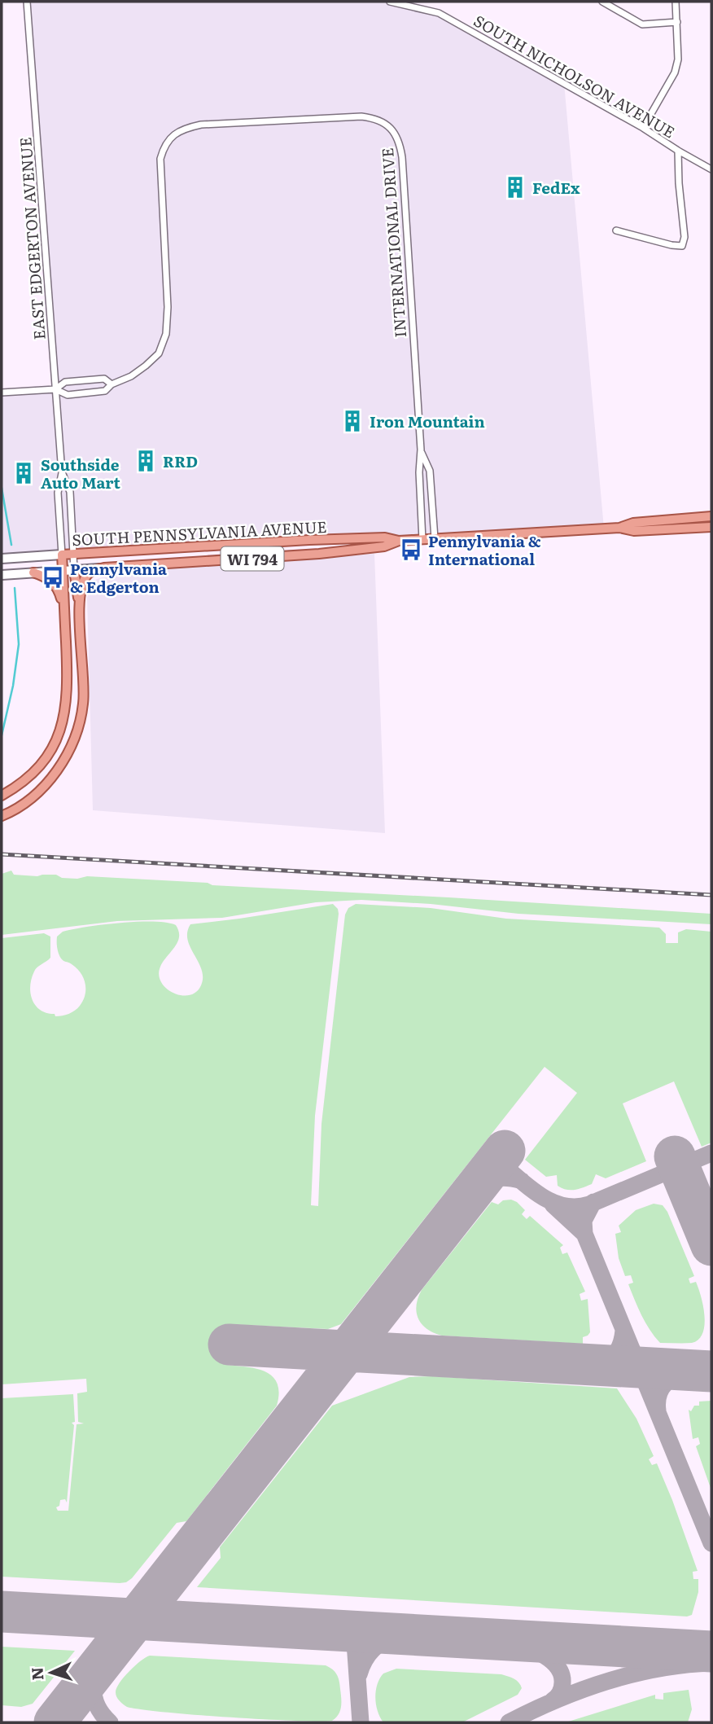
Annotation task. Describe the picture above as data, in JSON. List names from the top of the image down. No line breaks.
{"streets":{"main road":["SOUTH PENNSYLVANIA AVENUE","WI 794"],"street":["SOUTH NICHOLSON AVENUE","EAST EDGERTON AVENUE","INTERNATIONAL DRIVE"]},"crossings":[["EAST EDGERTON AVENUE","INTERNATIONAL DRIVE"],["EAST EDGERTON AVENUE","SOUTH PENNSYLVANIA AVENUE"],["INTERNATIONAL DRIVE","SOUTH PENNSYLVANIA AVENUE"]],"places":{"building":["FedEx","Iron Mountain","RRD","Southside Auto Mart"],"bus stop":["Pennylvania & International","Pennylvania & Edgerton"]},"north":"left"}
